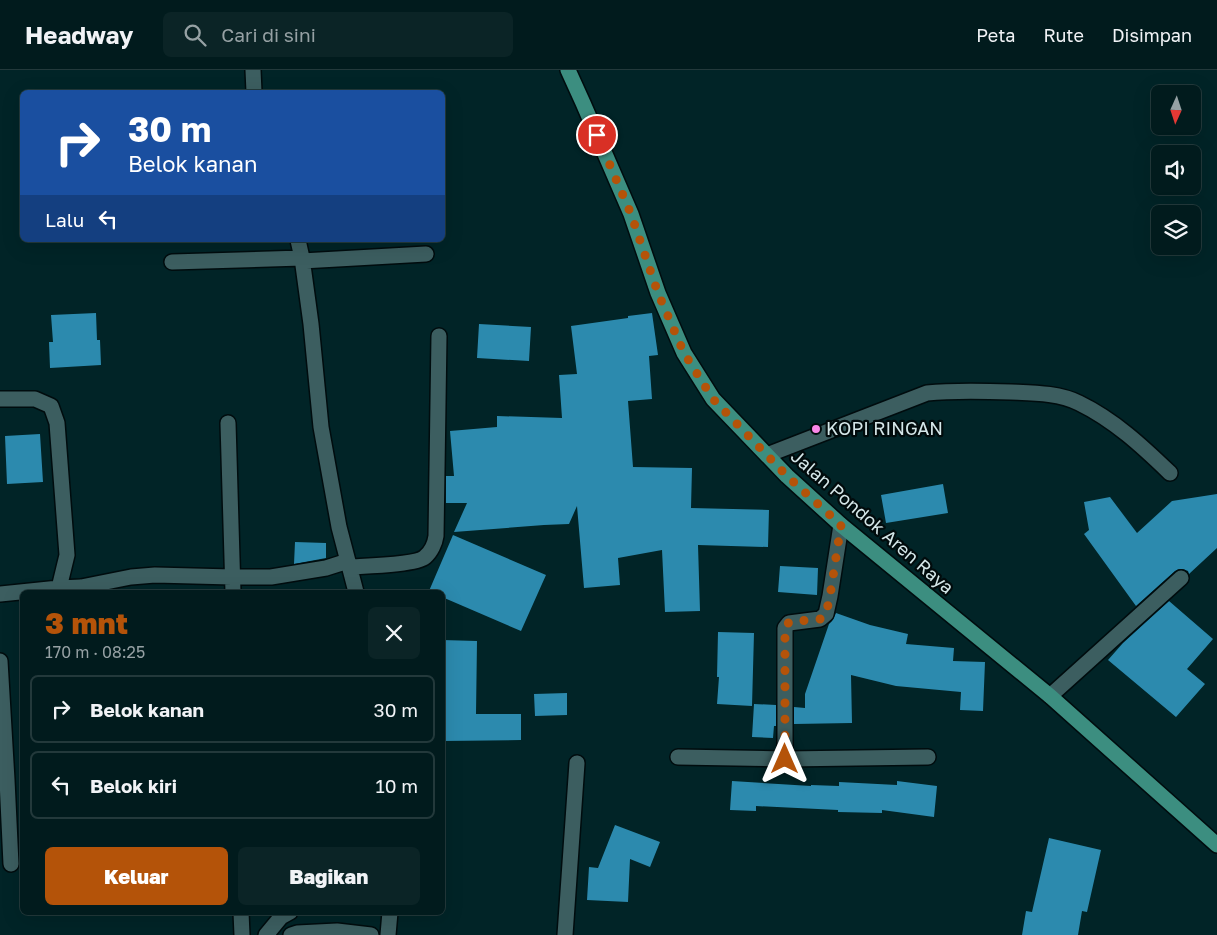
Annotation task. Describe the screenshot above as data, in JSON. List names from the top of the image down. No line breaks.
{"streets":{"main road":["Jalan Pondok Aren Raya"]},"places":["KOPI RINGAN"],"north":"bottom","page":{"header":"Headway","search":"Cari di sini","nav":["Peta","Rute","Disimpan"],"turn":["30 m","Belok kanan"],"then":"Lalu","heading":["3 mnt","170 m · 08:25"],"list":[{"name":"Belok kanan","value":"30 m"},{"name":"Belok kiri","value":"10 m"}],"buttons":["Keluar","Bagikan"]}}
